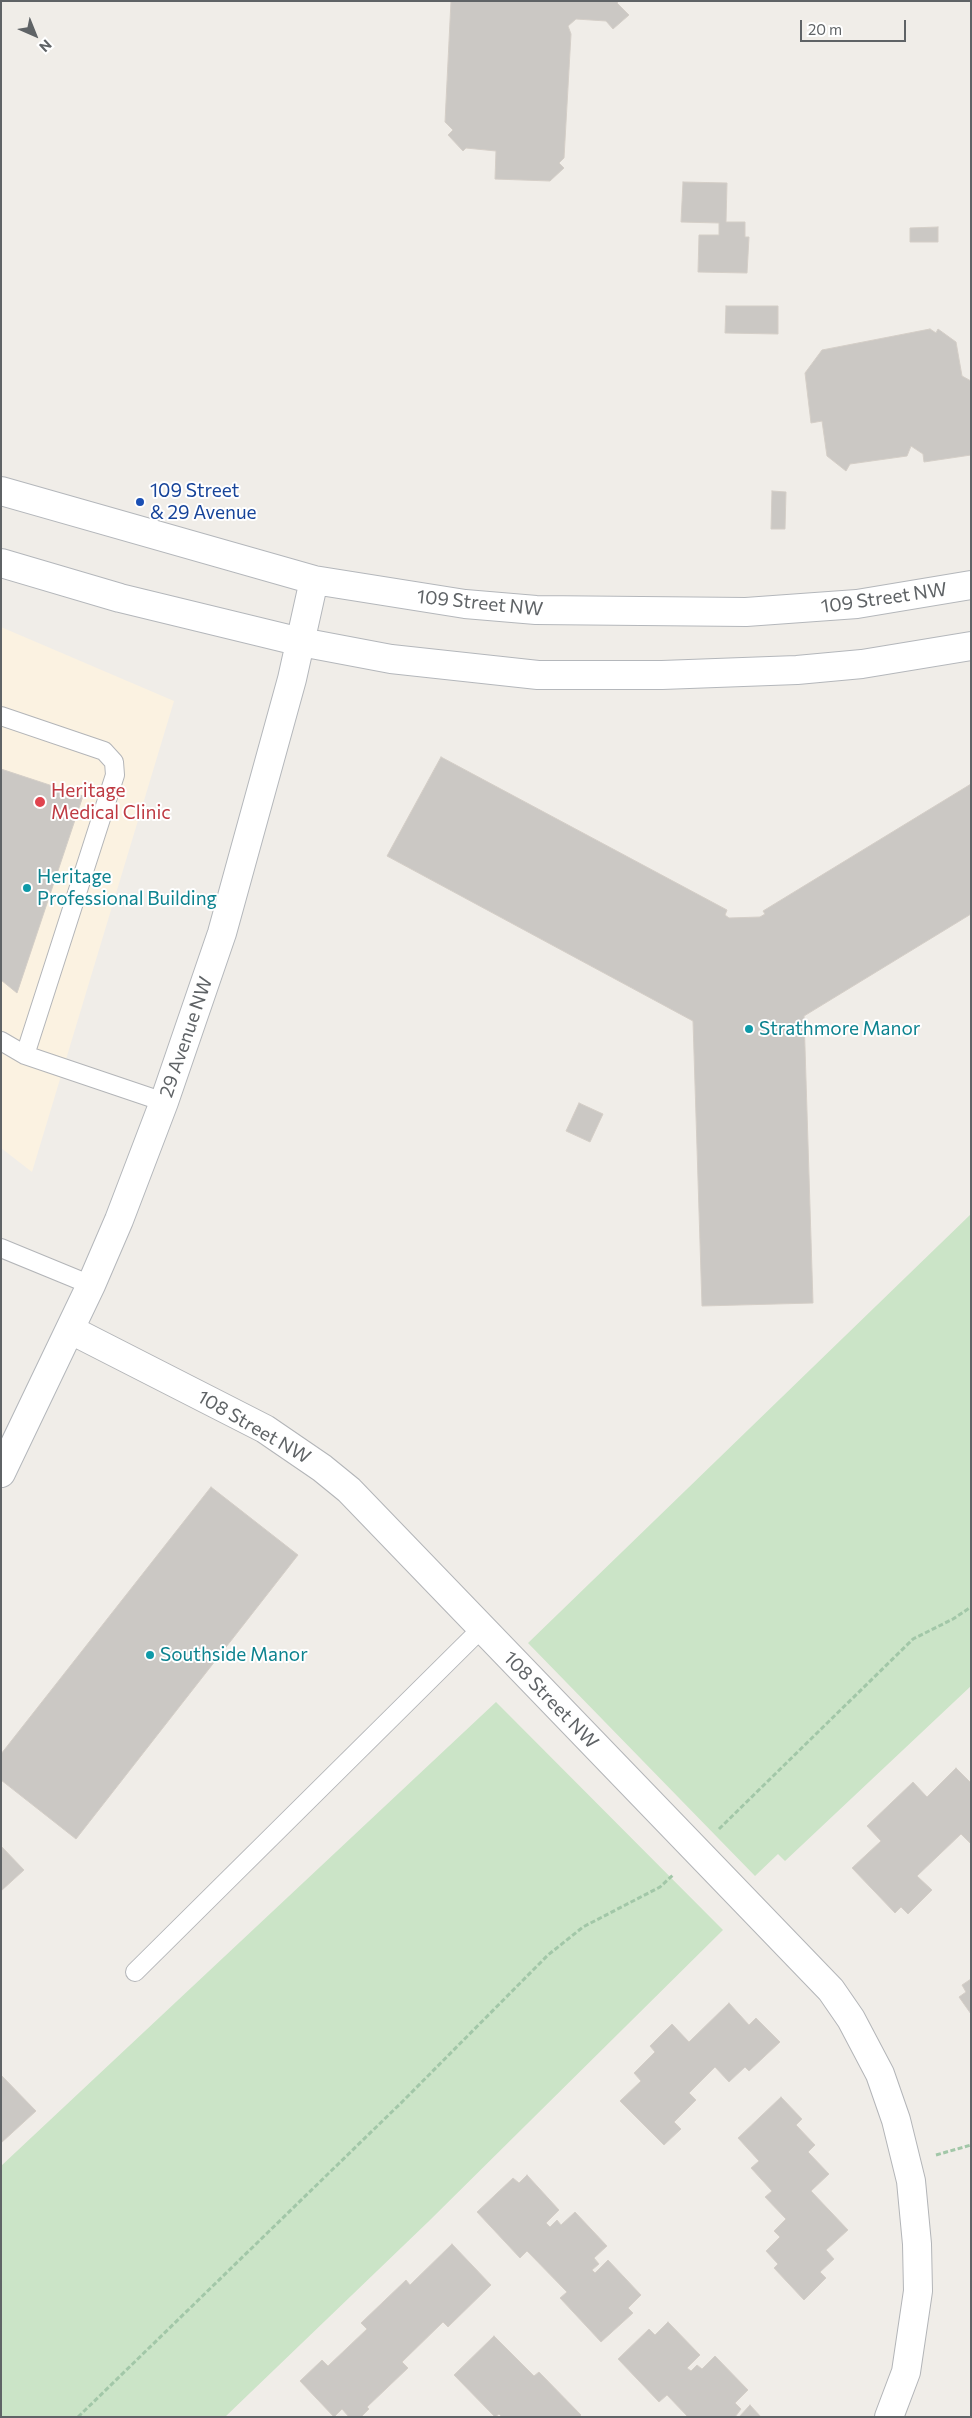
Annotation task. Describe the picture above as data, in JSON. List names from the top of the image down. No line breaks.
{"streets":{"street":["109 Street NW","29 Avenue NW","108 Street NW"]},"crossings":[["109 Street NW","29 Avenue NW"],["29 Avenue NW","108 Street NW"]],"places":["109 Street & 29 Avenue","Heritage Medical Clinic","Heritage Professional Building","Strathmore Manor","Southside Manor"],"scale_bar":"20 m","north":"bottom right"}
